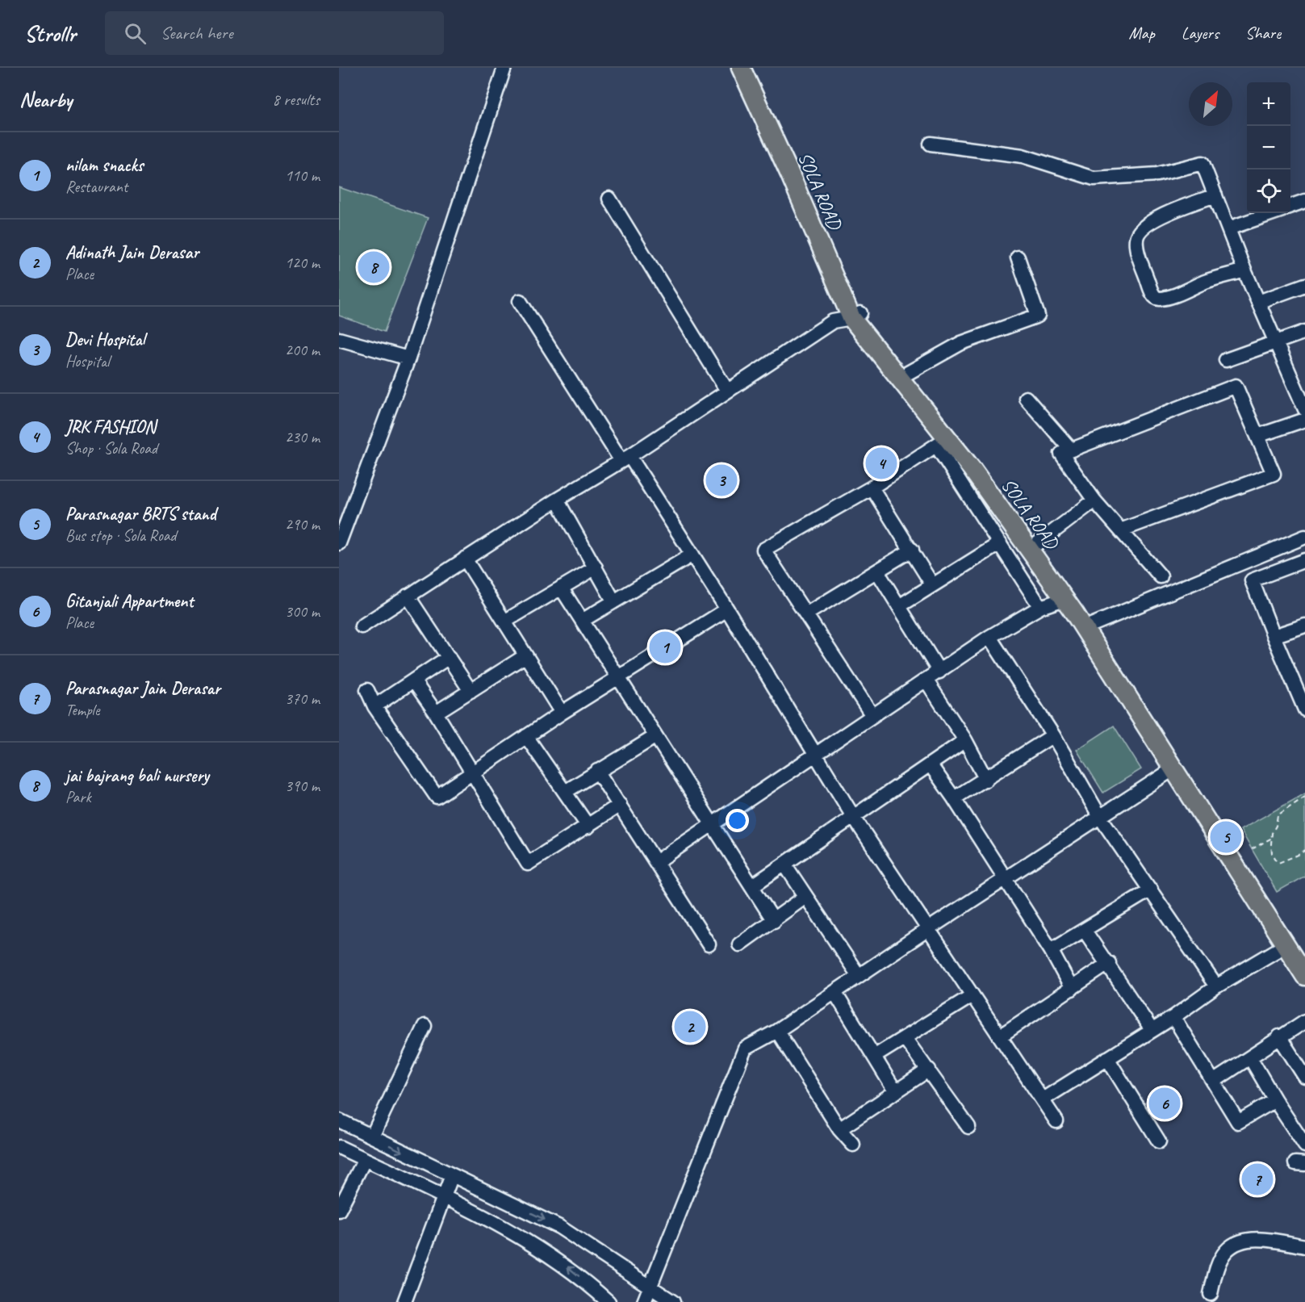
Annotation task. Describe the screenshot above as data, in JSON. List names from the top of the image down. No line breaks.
{"streets":{"main road":["SOLA ROAD"]},"north":"top right","page":{"header":"Strollr","search":"Search here","nav":["Map","Layers","Share"],"heading":["Nearby","8 results"],"map_buttons":["+","−"],"list":[{"mark":"1","name":"nilam snacks","note":"Restaurant","value":"110 m"},{"mark":"2","name":"Adinath Jain Derasar","note":"Place","value":"120 m"},{"mark":"3","name":"Devi Hospital","note":"Hospital","value":"200 m"},{"mark":"4","name":"JRK FASHION","note":"Shop · Sola Road","value":"230 m"},{"mark":"5","name":"Parasnagar BRTS stand","note":"Bus stop · Sola Road","value":"290 m"},{"mark":"6","name":"Gitanjali Appartment","note":"Place","value":"300 m"},{"mark":"7","name":"Parasnagar Jain Derasar","note":"Temple","value":"370 m"},{"mark":"8","name":"jai bajrang bali nursery","note":"Park","value":"390 m"}],"pins":["8","4","3","1","5","2","6","7"]}}
